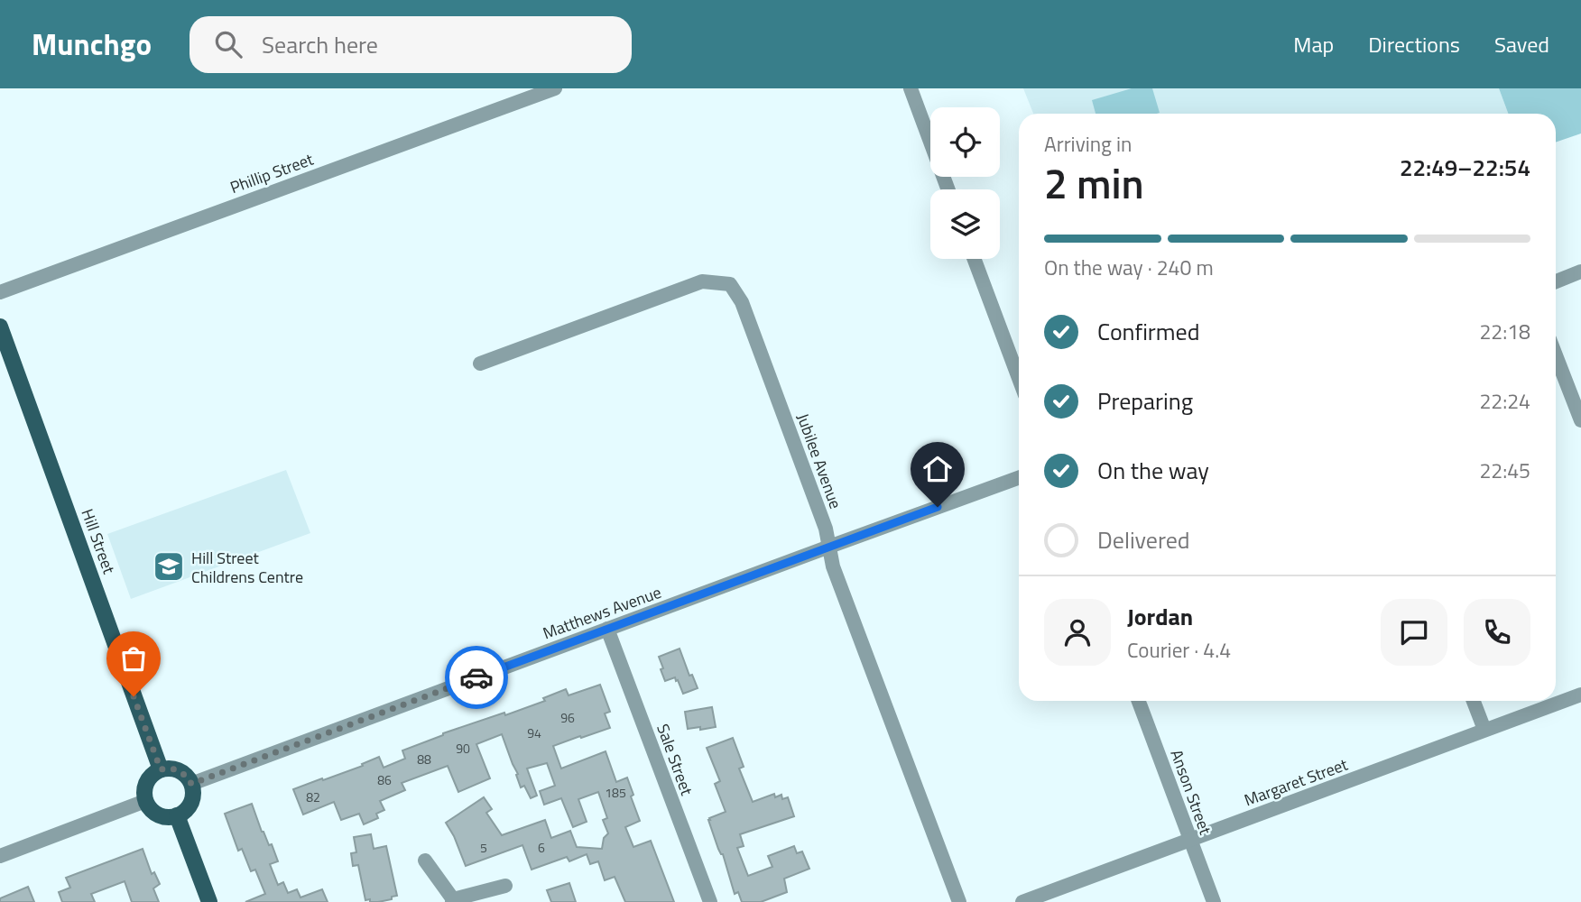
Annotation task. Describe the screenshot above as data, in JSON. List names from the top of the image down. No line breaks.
{"streets":{"main road":["Hill Street"],"street":["Phillip Street","Jubilee Avenue","Matthews Avenue","Sale Street","Margaret Street","Anson Street"]},"crossings":[["Jubilee Avenue","Matthews Avenue"],["Hill Street","Matthews Avenue"],["Matthews Avenue","Sale Street"],["Margaret Street","Anson Street"]],"places":{"school or university":["Hill Street Childrens Centre"]},"house_numbers":["96","94","90","88","86","185","82","5","6"],"page":{"header":"Munchgo","search":"Search here","nav":["Map","Directions","Saved"],"heading":["2 min","Arriving in","22:49–22:54"],"panel":["Jordan","Courier · 4.4"],"bar":"On the way · 240 m","list":[["Confirmed","22:18"],["Preparing","22:24"],["On the way","22:45"],"Delivered"]}}
